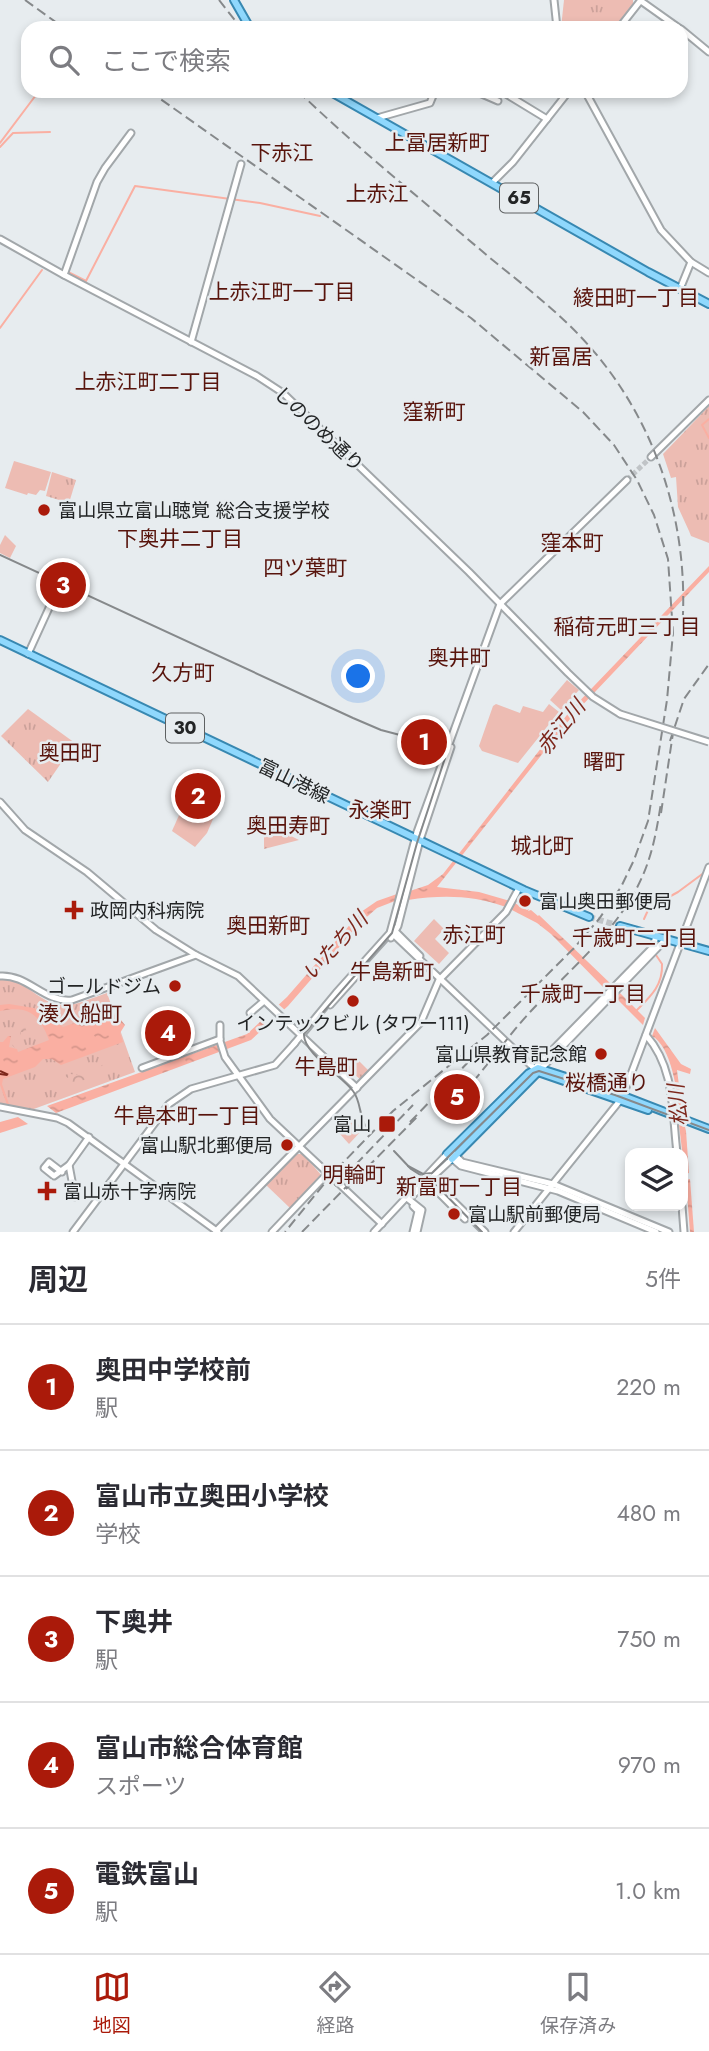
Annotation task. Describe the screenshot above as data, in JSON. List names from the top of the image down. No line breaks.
{"streets":{"main road":["65","30","富山港線"],"street":["しののめ通り"]},"districts":["上冨居新町","下赤江","上赤江","上赤江町一丁目","綾田町一丁目","新冨居","上赤江町二丁目","窪新町","下奥井二丁目","窪本町","四ツ葉町","稲荷元町三丁目","奥井町","久方町","奥田町","曙町","永楽町","奥田寿町","城北町","奥田新町","赤江町","千歳町二丁目","牛島新町","千歳町一丁目","湊入船町","牛島町","桜橋通り","牛島本町一丁目","明輪町","新富町一丁目"],"water":["赤江川","いたち川","松川"],"places":{"other":["富山県立富山聴覚 総合支援学校","富山奥田郵便局","ゴールドジム","インテックビル (タワー111)","富山県教育記念館","富山駅北郵便局","富山駅前郵便局"],"health":["政岡内科病院","富山赤十字病院"],"transit":["富山"]},"page":{"search":"ここで検索","pins":["3","1","2","4","5"],"heading":["周辺","5件"],"list":[{"mark":"1","name":"奥田中学校前","note":"駅","value":"220 m"},{"mark":"2","name":"富山市立奥田小学校","note":"学校","value":"480 m"},{"mark":"3","name":"下奥井","note":"駅","value":"750 m"},{"mark":"4","name":"富山市総合体育館","note":"スポーツ","value":"970 m"},{"mark":"5","name":"電鉄富山","note":"駅","value":"1.0 km"}],"nav":["地図","経路","保存済み"]}}
